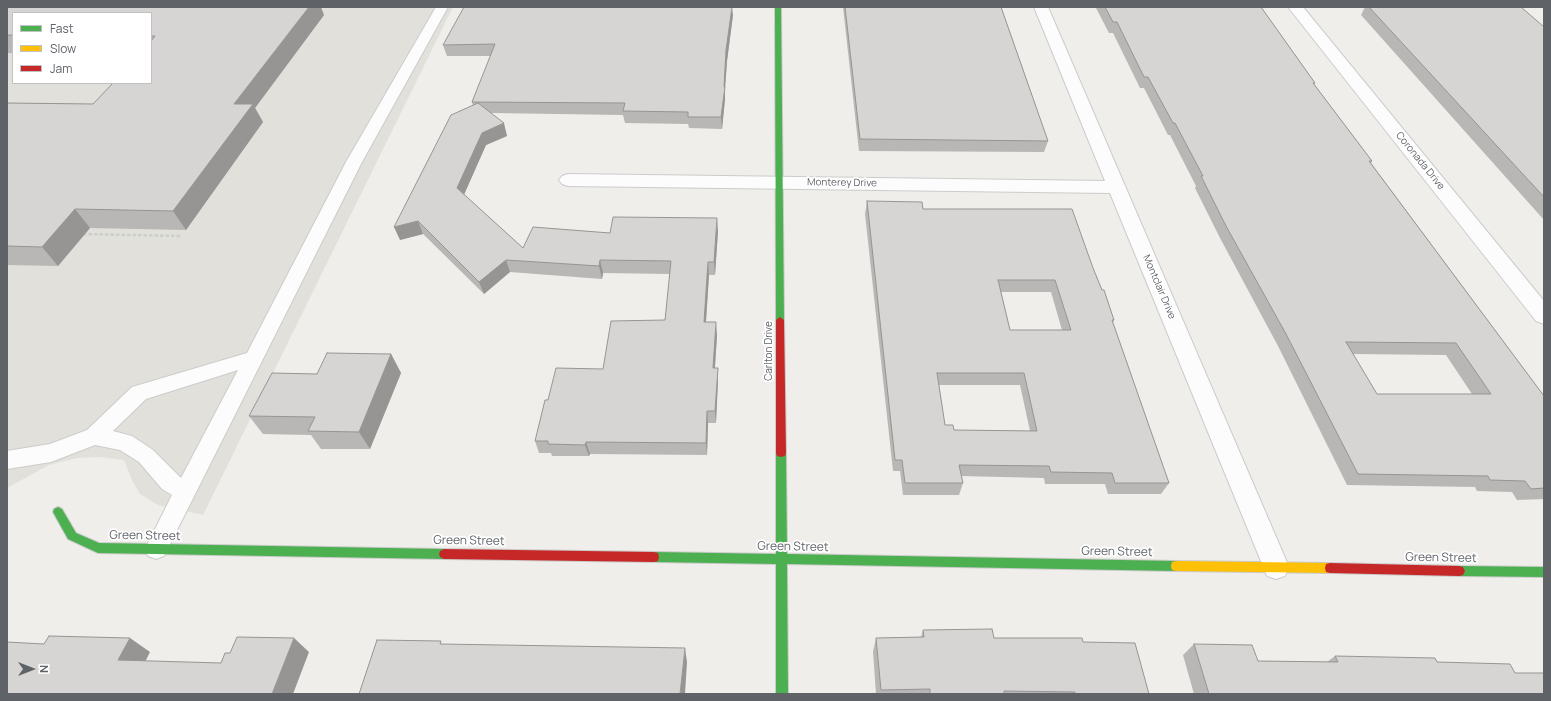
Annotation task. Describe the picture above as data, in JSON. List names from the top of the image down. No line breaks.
{"streets":{"street":["Coronada Drive","Monterey Drive","Montclair Drive","Carlton Drive","Green Street"]},"crossings":[["Monterey Drive","Montclair Drive"],["Monterey Drive","Carlton Drive"],["Montclair Drive","Green Street"],["Carlton Drive","Green Street"]],"legend":["Fast","Slow","Jam"],"north":"right"}
